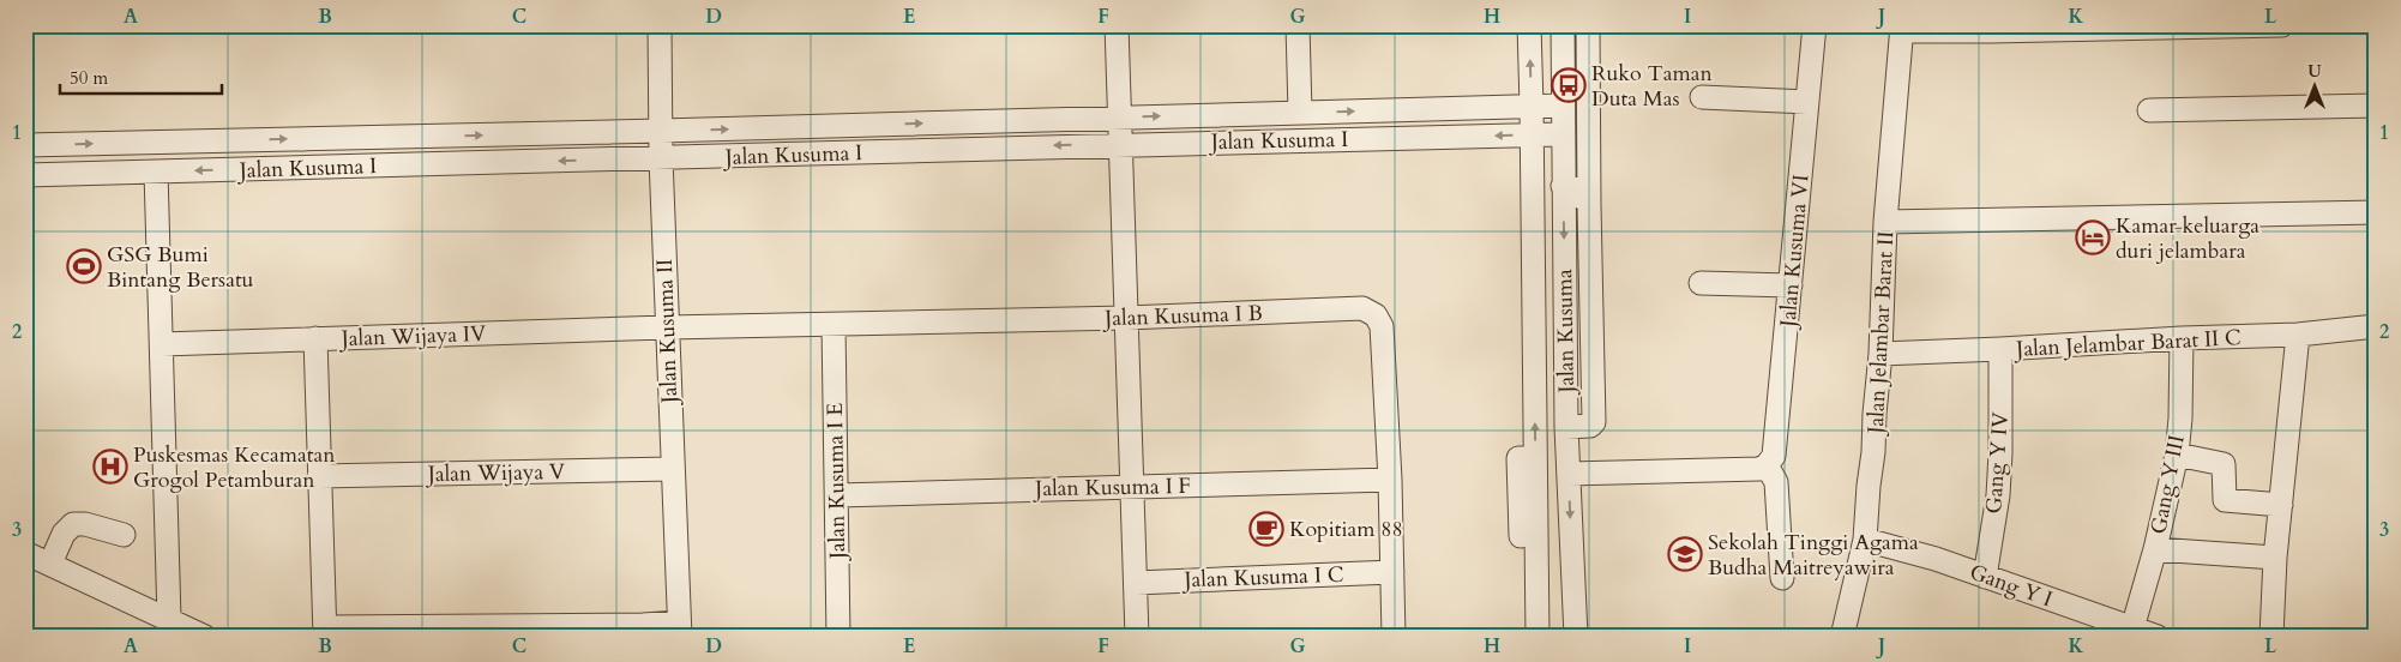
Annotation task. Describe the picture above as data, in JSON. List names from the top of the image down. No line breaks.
{"streets":{"street":["Jalan Kusuma I","Jalan Kusuma VI","Jalan Kusuma I B","Jalan Kusuma II","Jalan Kusuma","Jalan Jelambar Barat II","Jalan Wijaya IV","Jalan Jelambar Barat II C","Gang Y IV","Jalan Wijaya V","Jalan Kusuma I E","Gang Y III","Jalan Kusuma I F","Jalan Kusuma I C","Gang Y I"]},"crossings":[["Jalan Kusuma I","Jalan Kusuma II"],["Jalan Kusuma I","Jalan Kusuma"],["Jalan Kusuma I B","Jalan Kusuma II"],["Jalan Kusuma I B","Jalan Wijaya IV"],["Jalan Kusuma I B","Jalan Kusuma I E"],["Jalan Kusuma I B","Jalan Kusuma I F"],["Jalan Kusuma I B","Jalan Kusuma I C"],["Jalan Kusuma II","Jalan Wijaya IV"],["Jalan Kusuma II","Jalan Wijaya V"],["Jalan Jelambar Barat II","Jalan Jelambar Barat II C"],["Jalan Jelambar Barat II","Gang Y I"],["Jalan Jelambar Barat II C","Gang Y IV"],["Jalan Jelambar Barat II C","Gang Y III"],["Gang Y IV","Gang Y I"],["Jalan Kusuma I E","Jalan Kusuma I F"],["Gang Y III","Gang Y I"]],"places":{"bus stop":["Ruko Taman Duta Mas"],"hotel":["Kamar keluarga duri jelambara"],"sports":["GSG Bumi Bintang Bersatu"],"hospital":["Puskesmas Kecamatan Grogol Petamburan"],"cafe":["Kopitiam 88"],"school or university":["Sekolah Tinggi Agama Budha Maitreyawira"]},"scale_bar":"50 m","north":"top","grid":{"columns":["A","B","C","D","E","F","G","H","I","J","K","L"],"rows":["1","2","3"]}}
